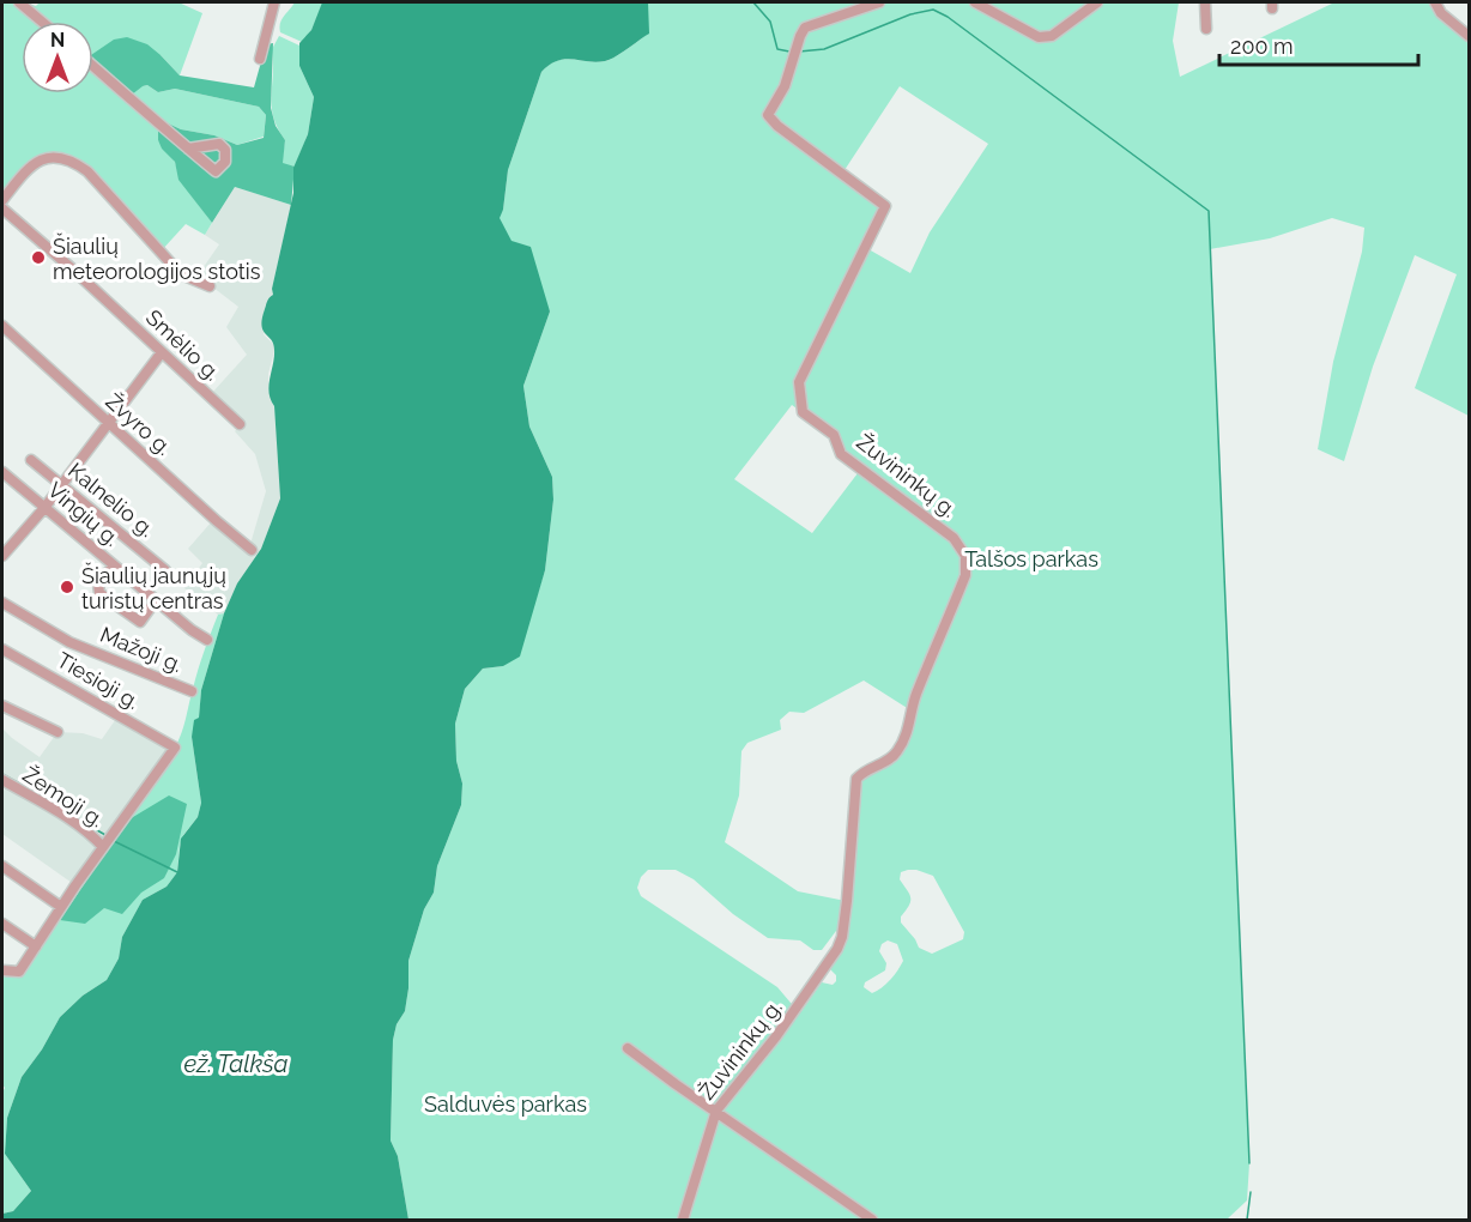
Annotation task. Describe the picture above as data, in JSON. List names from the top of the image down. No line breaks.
{"streets":{"street":["Smėlio g.","Žvyro g.","Žuvininkų g.","Kalnelio g.","Vingių g.","Mažoji g.","Tiesioji g.","Žemoji g."]},"crossings":[["Tiesioji g.","Žemoji g."]],"water":["ež. Talkša"],"parks":["Talšos parkas","Salduvės parkas"],"places":["Šiaulių meteorologijos stotis","Šiaulių jaunųjų turistų centras"],"scale_bar":"200 m","north":"top"}
